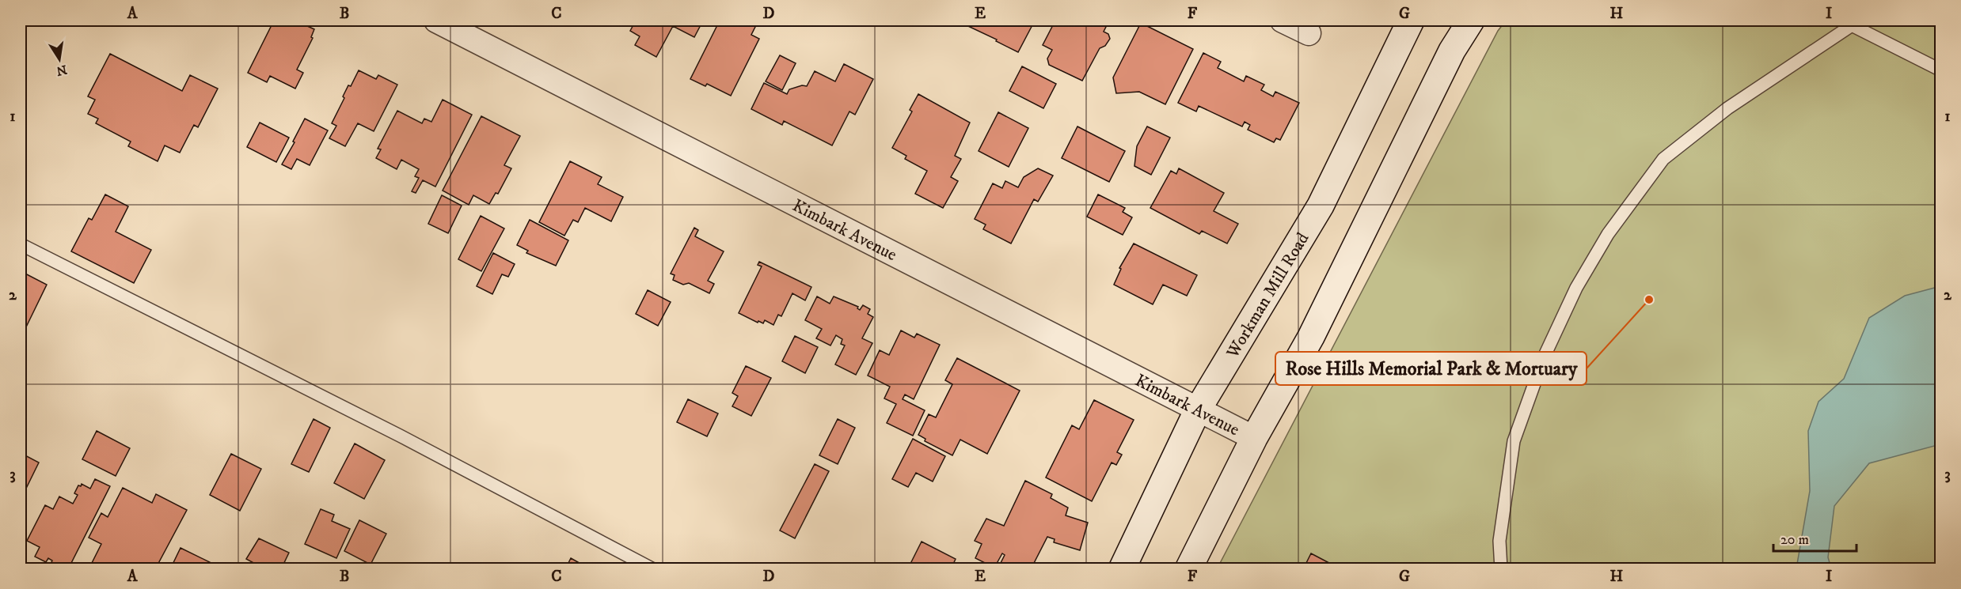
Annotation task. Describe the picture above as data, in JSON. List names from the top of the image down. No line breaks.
{"streets":{"main road":["Workman Mill Road"],"street":["Kimbark Avenue"]},"crossings":[["Kimbark Avenue","Workman Mill Road"]],"places":["Rose Hills Memorial Park & Mortuary"],"scale_bar":"20 m","north":"bottom","grid":{"columns":["A","B","C","D","E","F","G","H","I"],"rows":["1","2","3"]}}
